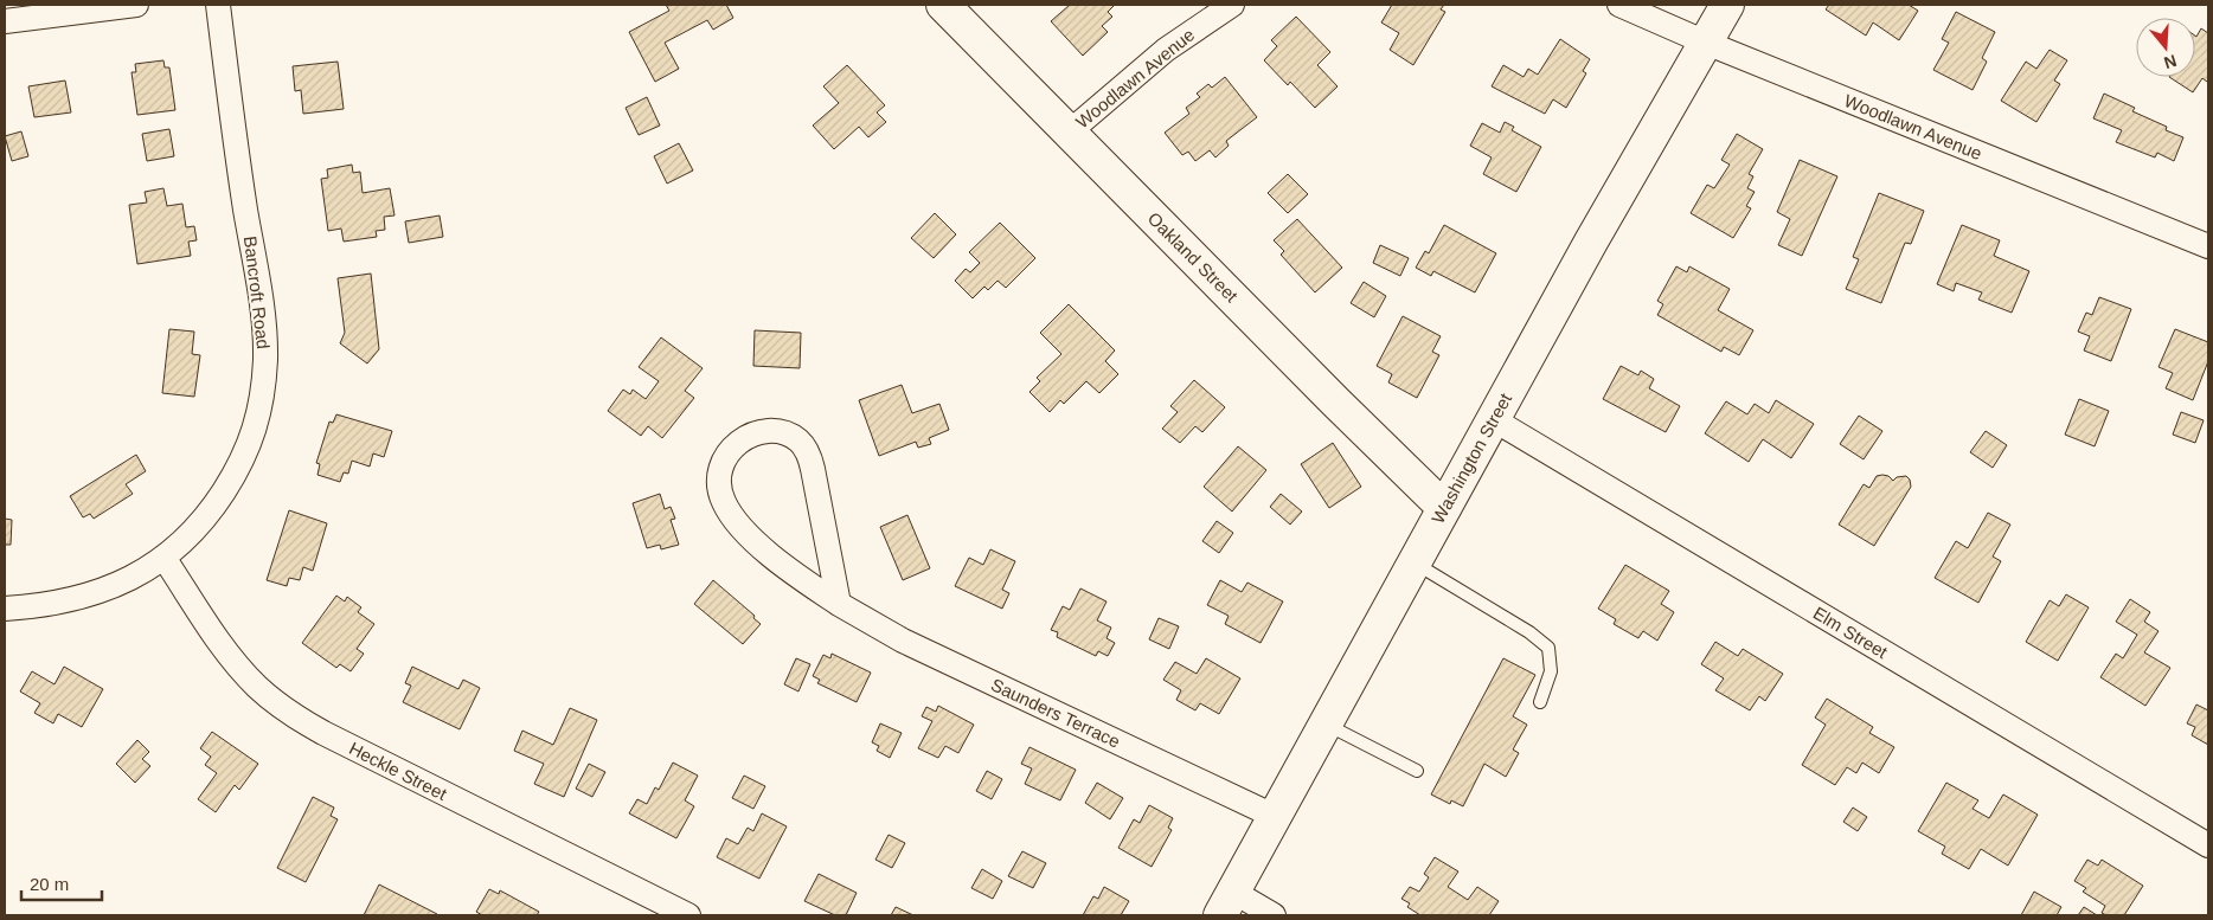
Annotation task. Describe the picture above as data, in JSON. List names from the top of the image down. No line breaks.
{"streets":{"main road":["Oakland Street","Washington Street"],"street":["Woodlawn Avenue","Bancroft Road","Elm Street","Saunders Terrace","Heckle Street"]},"crossings":[["Woodlawn Avenue","Oakland Street"],["Woodlawn Avenue","Washington Street"],["Oakland Street","Washington Street"],["Bancroft Road","Heckle Street"],["Washington Street","Elm Street"],["Washington Street","Saunders Terrace"]],"scale_bar":"20 m","north":"bottom"}
